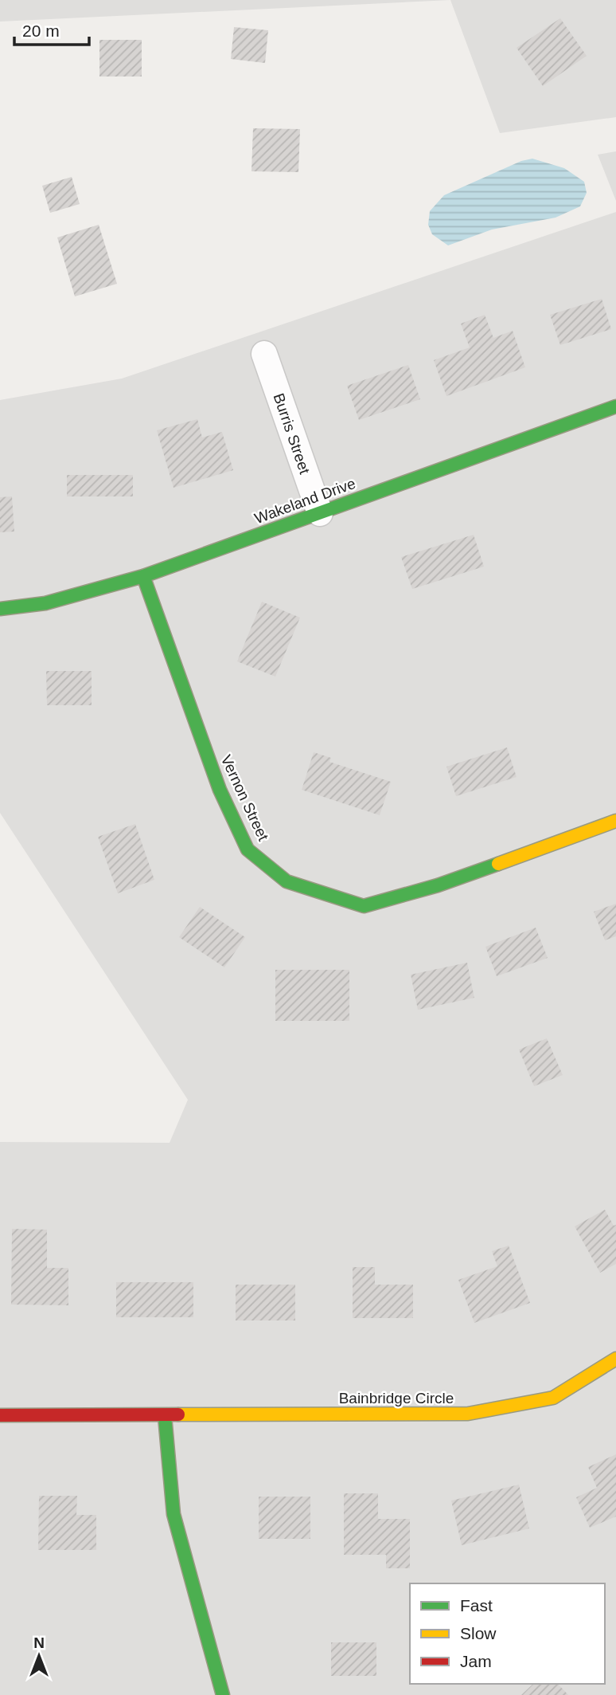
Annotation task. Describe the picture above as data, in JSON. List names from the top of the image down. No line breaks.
{"streets":{"street":["Burris Street","Wakeland Drive","Vernon Street","Bainbridge Circle"]},"crossings":[["Burris Street","Wakeland Drive"],["Wakeland Drive","Vernon Street"]],"legend":["Fast","Slow","Jam"],"scale_bar":"20 m","north":"top"}
